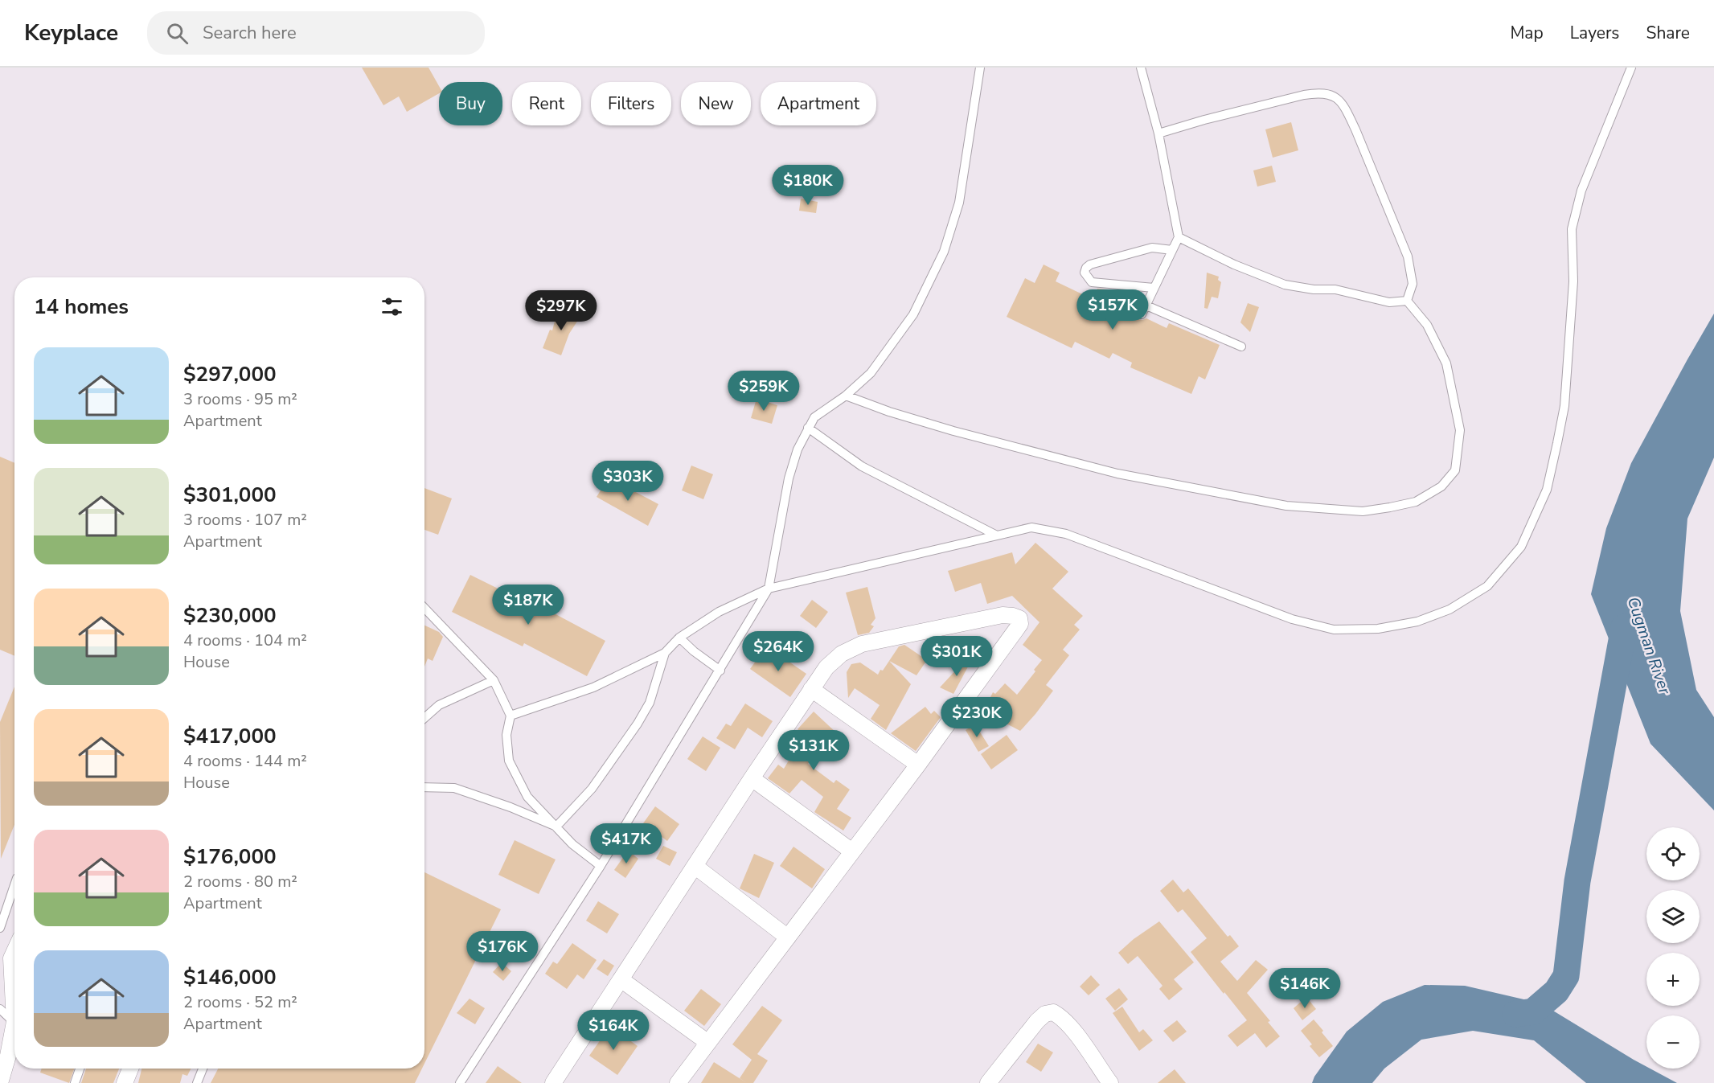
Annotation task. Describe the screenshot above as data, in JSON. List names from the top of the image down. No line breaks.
{"water":["Cugman River"],"page":{"header":"Keyplace","search":"Search here","nav":["Map","Layers","Share"],"chip":["Buy","Rent","Filters","New","Apartment"],"price":["$180K","$157K","$297K","$259K","$303K","$187K","$264K","$301K","$230K","$131K","$417K","$176K","$146K","$164K"],"heading":"14 homes","list":[{"name":"$297,000","note":"3 rooms · 95 m² · Apartment"},{"name":"$301,000","note":"3 rooms · 107 m² · Apartment"},{"name":"$230,000","note":"4 rooms · 104 m² · House"},{"name":"$417,000","note":"4 rooms · 144 m² · House"},{"name":"$176,000","note":"2 rooms · 80 m² · Apartment"},{"name":"$146,000","note":"2 rooms · 52 m² · Apartment"}],"map_buttons":["+","−"]}}
